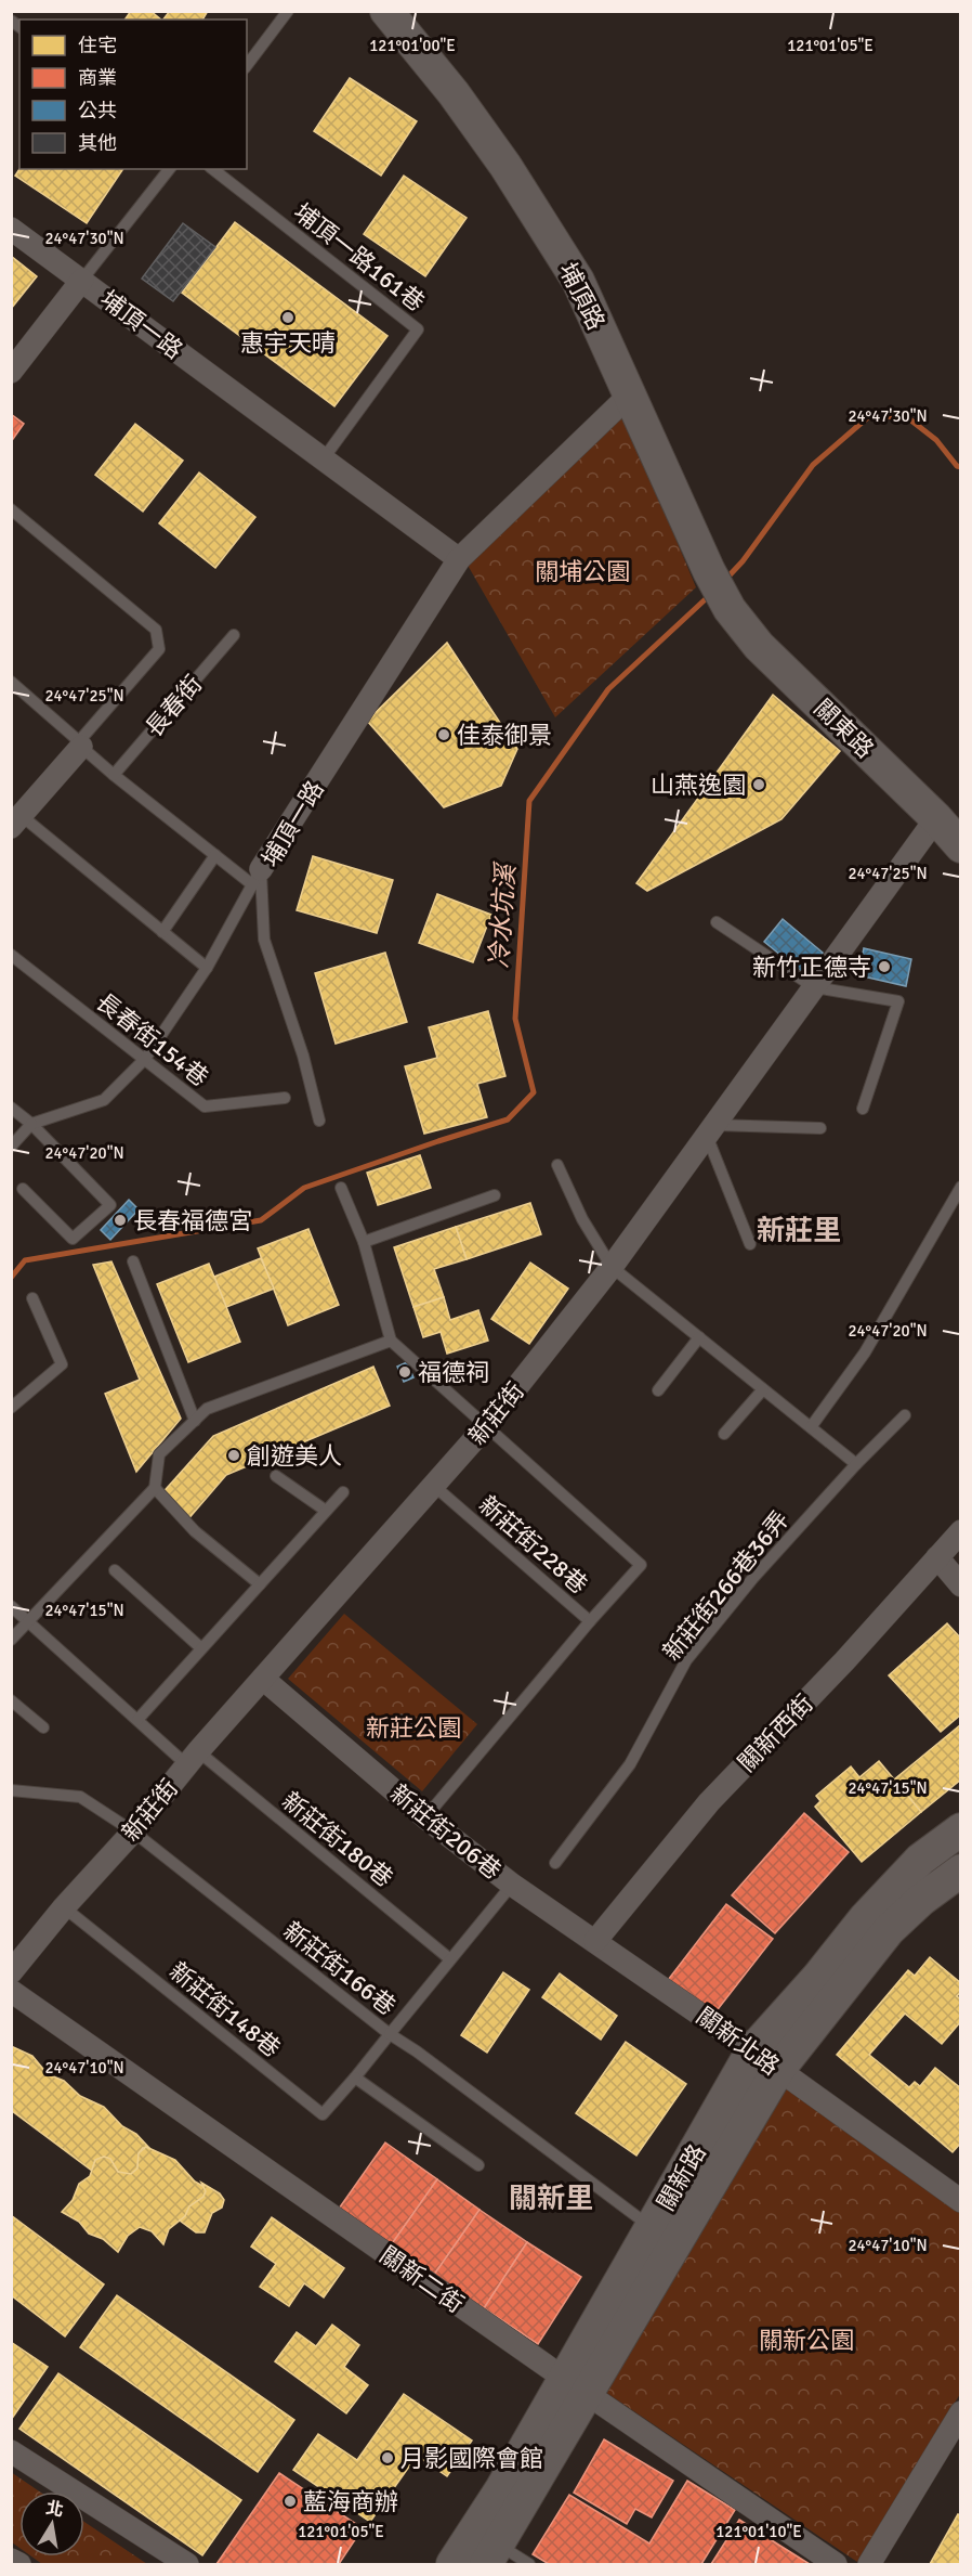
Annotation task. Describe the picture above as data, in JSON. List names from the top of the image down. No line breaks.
{"streets":{"street":["埔頂路","埔頂一路","關東路","新莊街","關新西街","新莊街206巷","關新北路","關新路","關新二街"],"lane":["埔頂一路161巷","長春街","長春街154巷","新莊街228巷","新莊街266巷36弄","新莊街180巷","新莊街166巷","新莊街148巷"]},"crossings":[["埔頂一路161巷","埔頂一路"],["埔頂路","埔頂一路"],["埔頂路","關東路"],["關東路","新莊街"],["新莊街","新莊街228巷"],["新莊街","新莊街206巷"],["新莊街","新莊街180巷"],["新莊街","新莊街166巷"],["新莊街","新莊街148巷"],["新莊街228巷","新莊街206巷"],["關新西街","關新北路"],["新莊街206巷","新莊街180巷"],["新莊街206巷","新莊街166巷"],["新莊街206巷","關新北路"],["新莊街166巷","新莊街148巷"],["關新北路","關新路"],["關新路","關新二街"]],"districts":["新莊里","關新里"],"water":["冷水坑溪"],"parks":["關埔公園","新莊公園","關新公園"],"places":["惠宇天晴","佳泰御景","山燕逸園","新竹正德寺","長春福德宮","福德祠","創遊美人","月影國際會館","藍海商辦"],"legend":["住宅","商業","公共","其他"],"north":"top","coordinates":["121°01'00\"E","121°01'05\"E","24°47'30\"N","24°47'25\"N","24°47'20\"N","24°47'15\"N","24°47'10\"N","121°01'10\"E"]}
